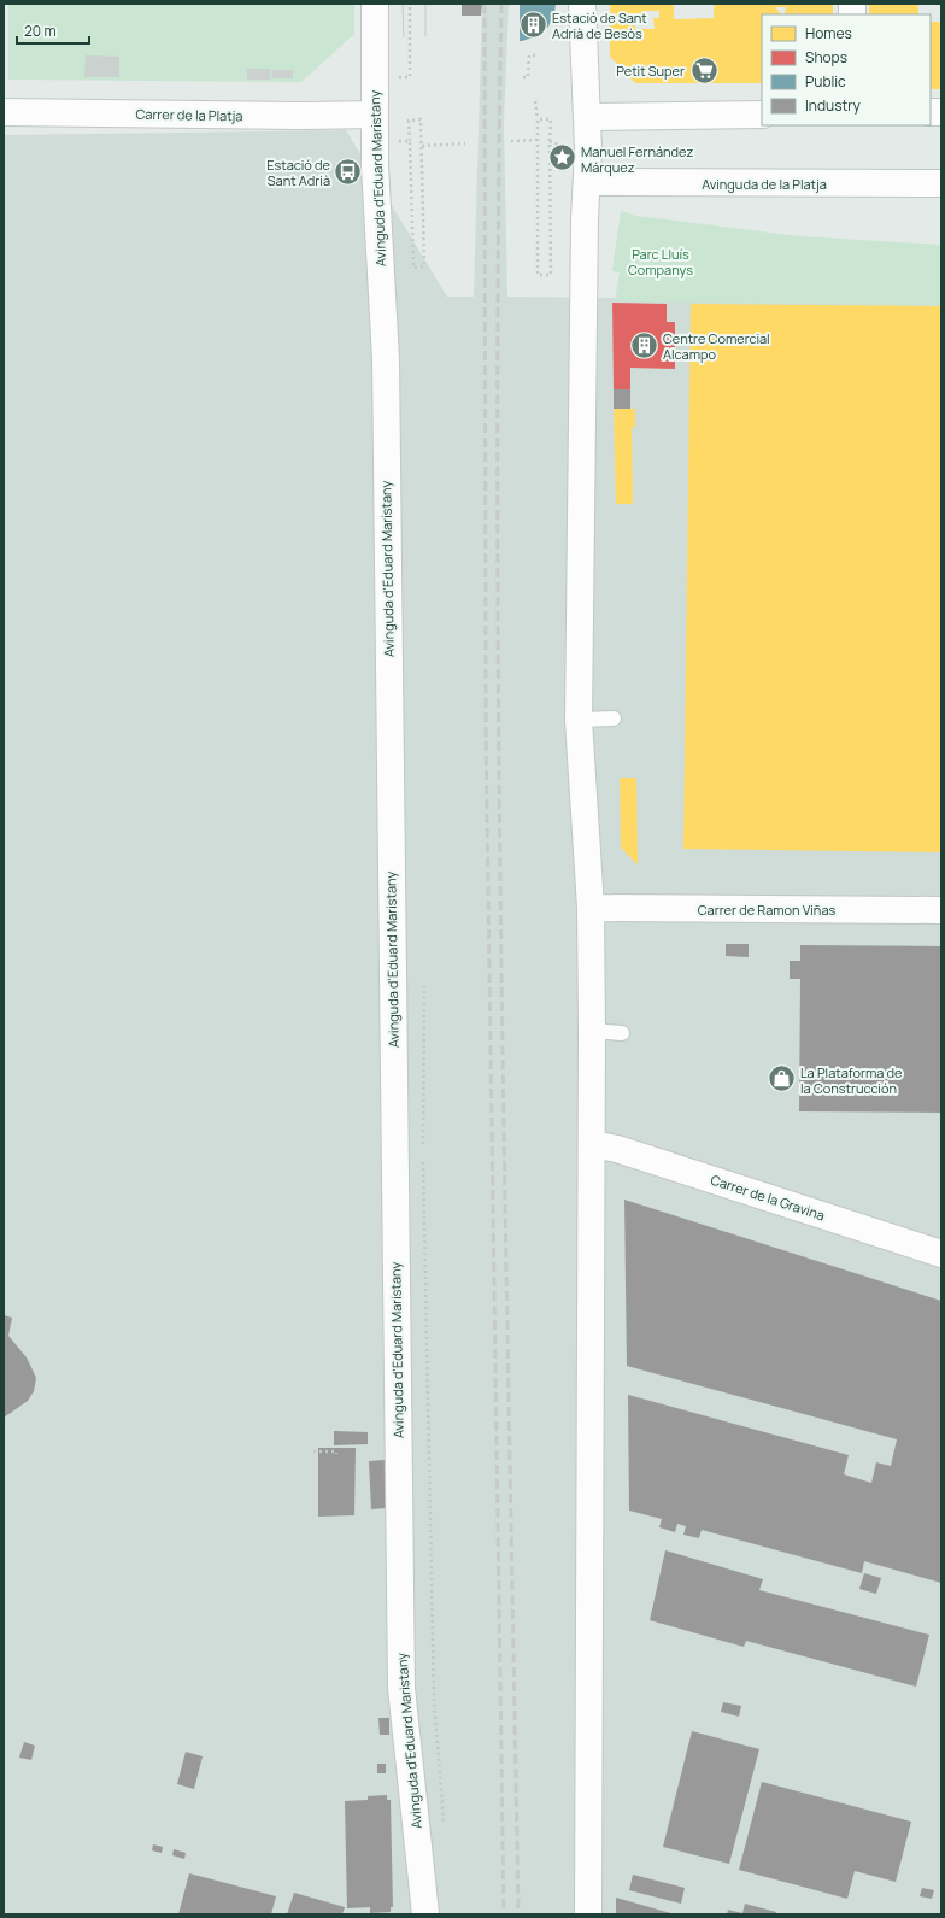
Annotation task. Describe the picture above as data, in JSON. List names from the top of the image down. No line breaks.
{"streets":{"street":["Carrer de la Platja","Avinguda d'Eduard Maristany","Avinguda de la Platja","Carrer de Ramon Viñas","Carrer de la Gravina"]},"crossings":[["Carrer de la Platja","Avinguda d'Eduard Maristany"]],"parks":["Parc Lluís Companys"],"places":{"building":["Estació de Sant Adrià de Besòs","Centre Comercial Alcampo"],"supermarket":["Petit Super"],"place":["Manuel Fernández Márquez"],"bus stop":["Estació de Sant Adrià"],"shop":["La Plataforma de la Construcción"]},"legend":["Homes","Shops","Public","Industry"],"scale_bar":"20 m"}
